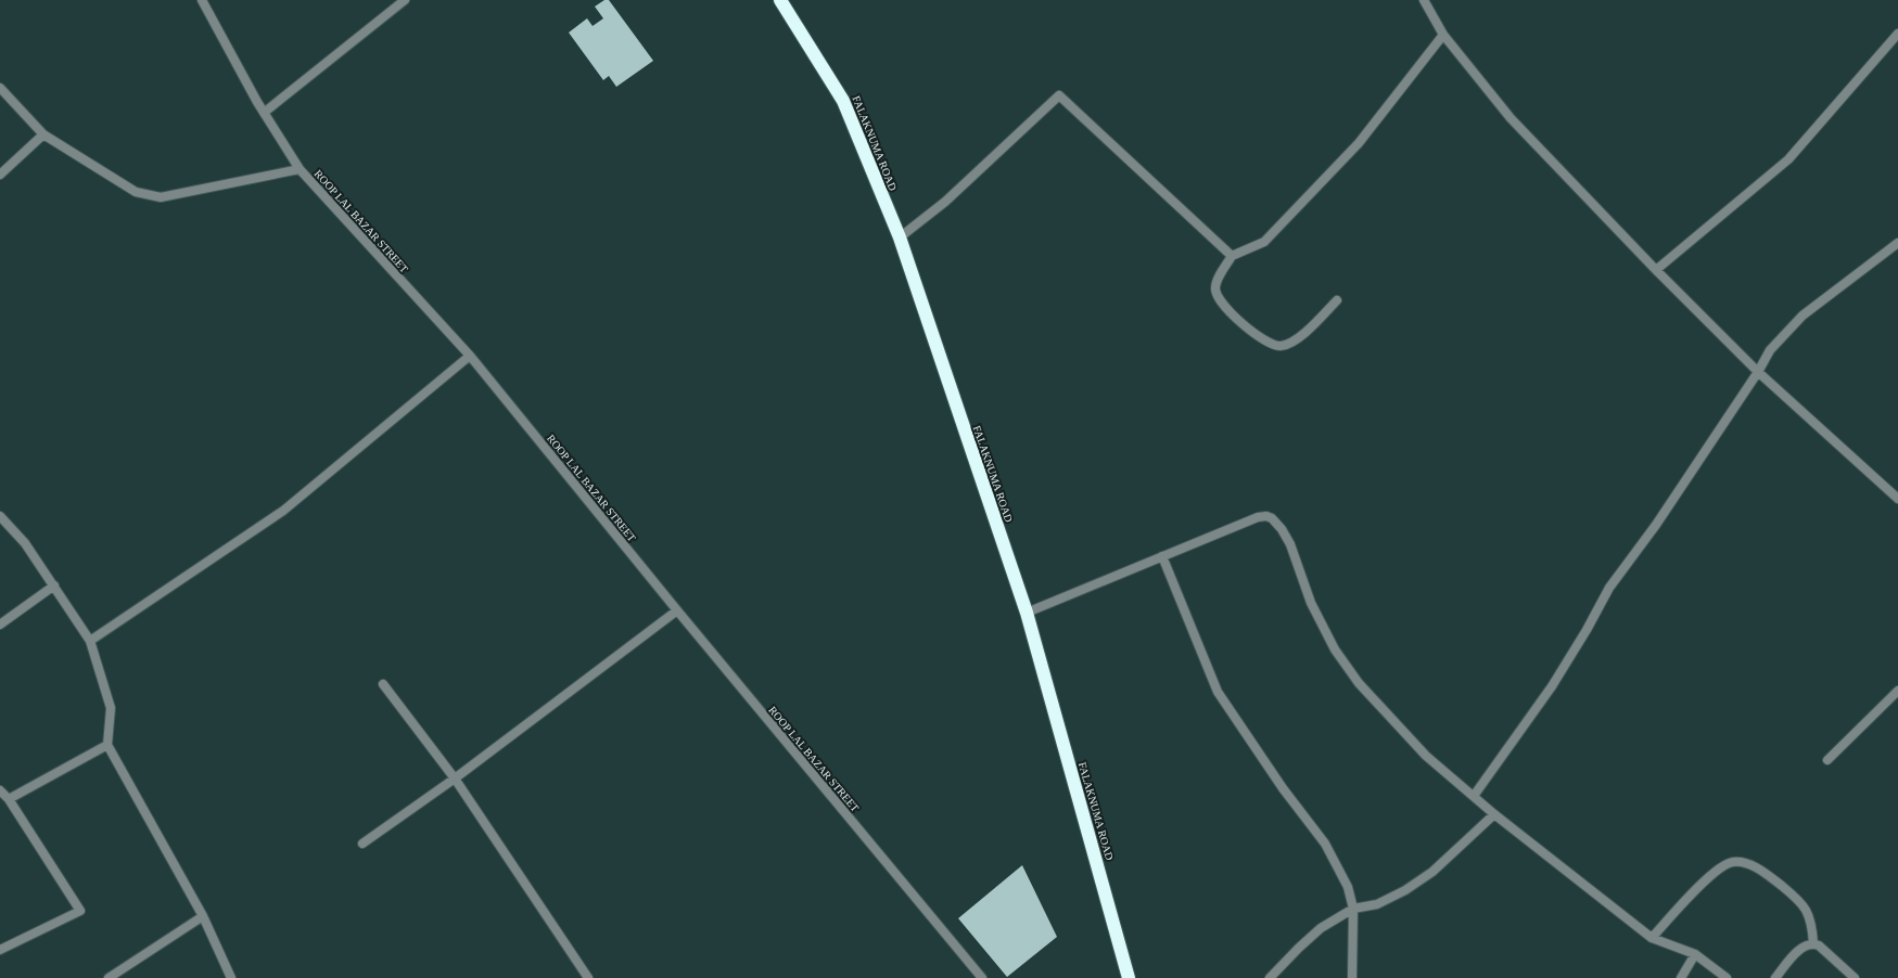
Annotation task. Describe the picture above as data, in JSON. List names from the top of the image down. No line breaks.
{"streets":{"highway":["FALAKNUMA ROAD"],"street":["ROOP LAL BAZAR STREET"]}}
